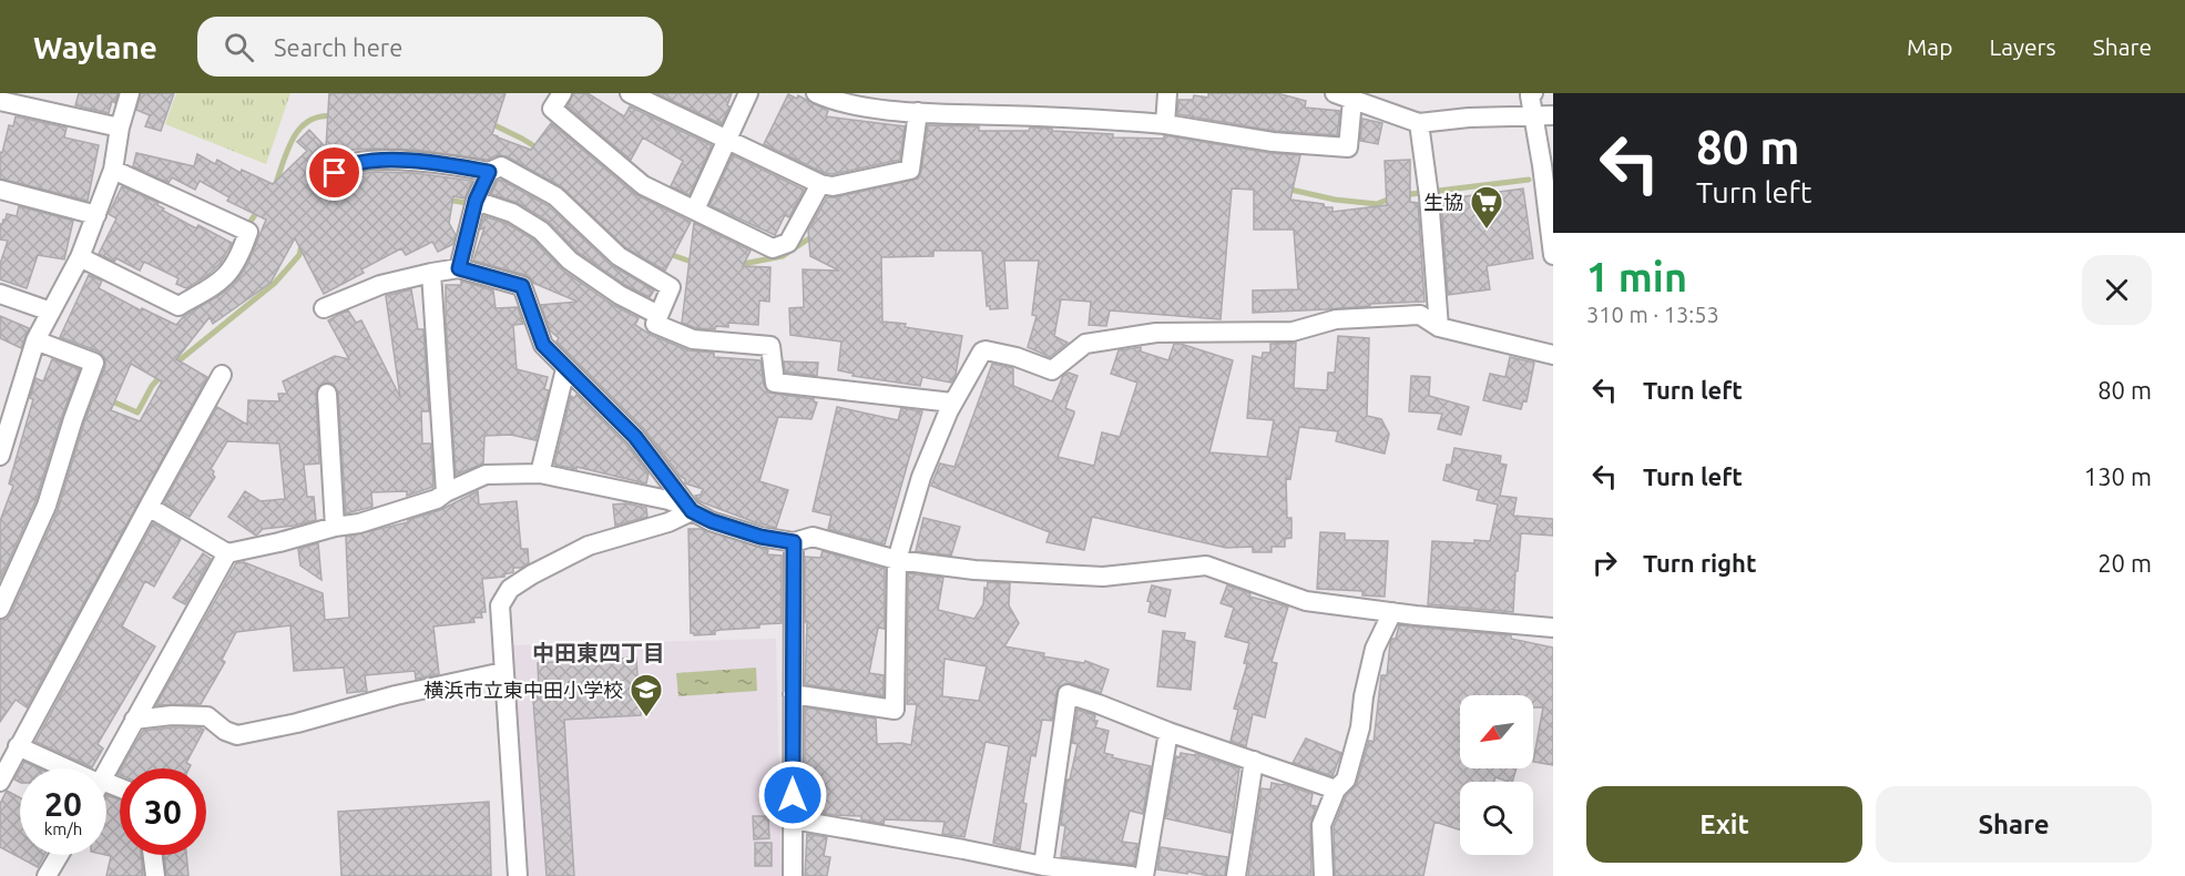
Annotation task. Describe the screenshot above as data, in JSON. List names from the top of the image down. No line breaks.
{"districts":["中田東四丁目"],"places":{"supermarket":["生協"],"school or university":["横浜市立東中田小学校"]},"north":"bottom left","page":{"header":"Waylane","search":"Search here","nav":["Map","Layers","Share"],"turn":["80 m","Turn left"],"heading":["1 min","310 m · 13:53"],"list":[{"name":"Turn left","value":"80 m"},{"name":"Turn left","value":"130 m"},{"name":"Turn right","value":"20 m"}],"speed":"20 km/h","limit":"30","buttons":["Exit","Share"]}}
